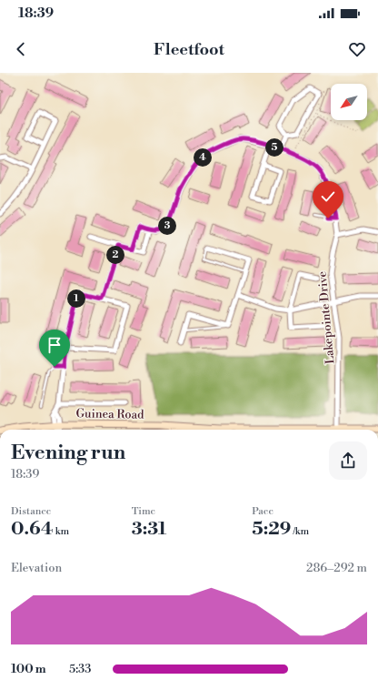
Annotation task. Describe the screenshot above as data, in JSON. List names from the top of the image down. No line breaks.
{"streets":{"main road":["Guinea Road"],"street":["Lakepointe Drive"]},"north":"bottom left","page":{"status":"18:39","header":"Fleetfoot","pins":["5","4","3","2","1"],"heading":["Evening run","18:39"],"stats":[["Distance","0.64 km"],["Time","3:31"],["Pace","5:29 /km"]],"chart":["Elevation","286–292 m"],"list":[{"name":"100 m","note":"5:33"}]}}
